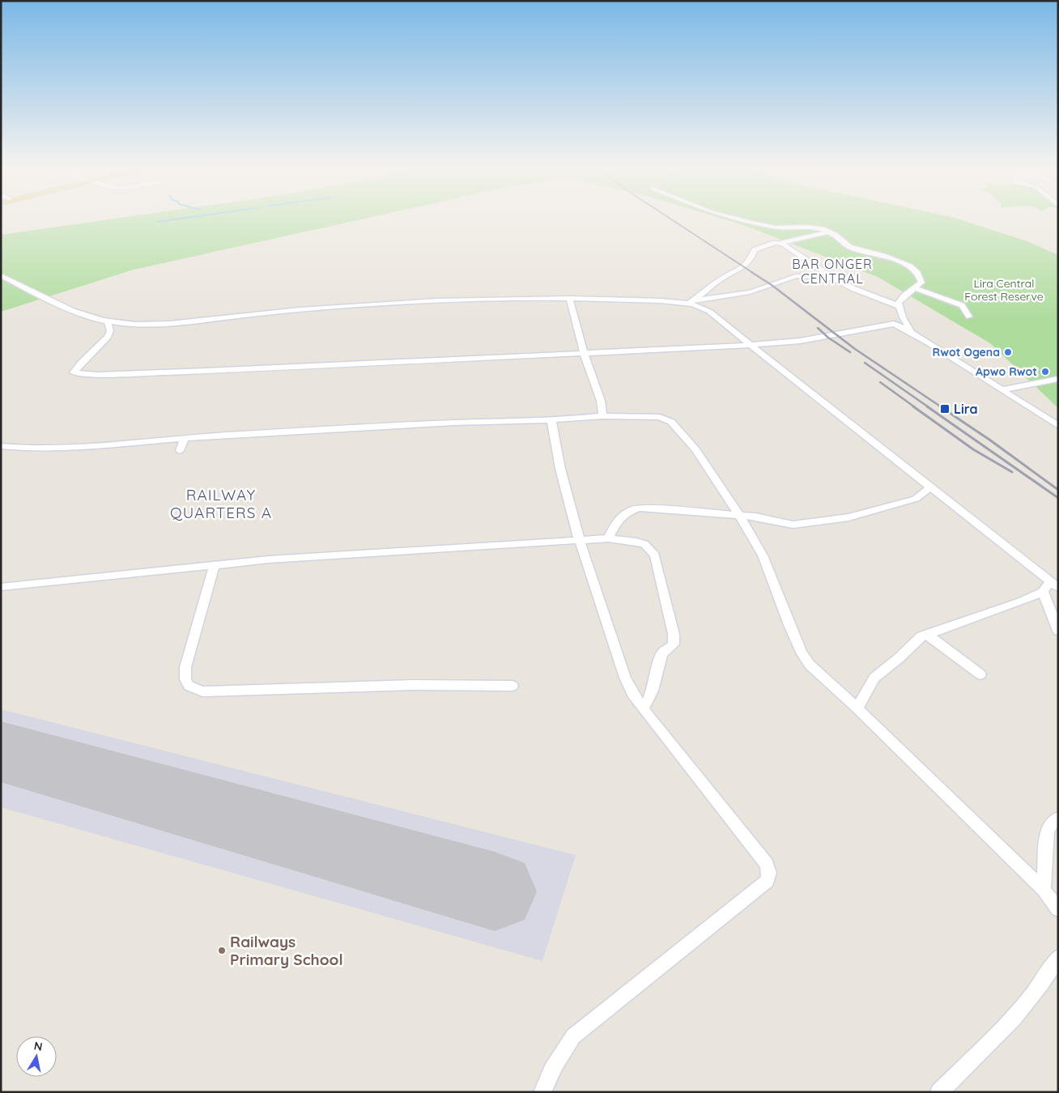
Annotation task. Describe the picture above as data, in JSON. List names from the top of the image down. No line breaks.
{"districts":["BAR ONGER CENTRAL","RAILWAY QUARTERS A"],"parks":["Lira Central Forest Reserve"],"places":{"other":["Rwot Ogena","Apwo Rwot","Railways Primary School"],"transit":["Lira"]},"north":"top"}
